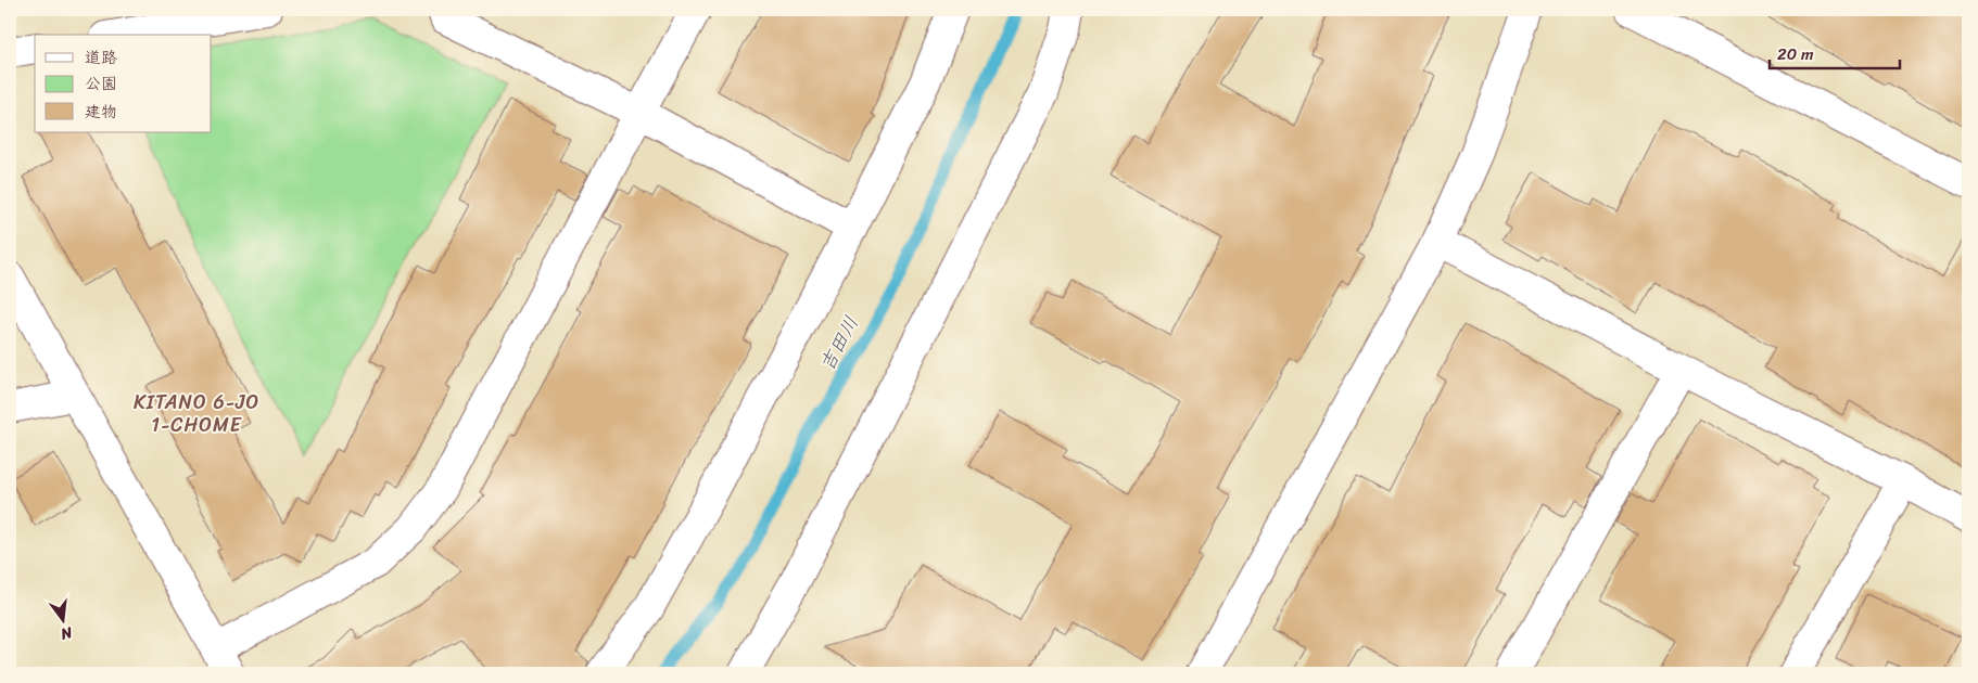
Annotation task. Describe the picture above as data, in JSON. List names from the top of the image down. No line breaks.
{"districts":["KITANO 6-JO 1-CHOME"],"water":["吉田川"],"legend":["道路","公園","建物"],"scale_bar":"20 m","north":"bottom"}
